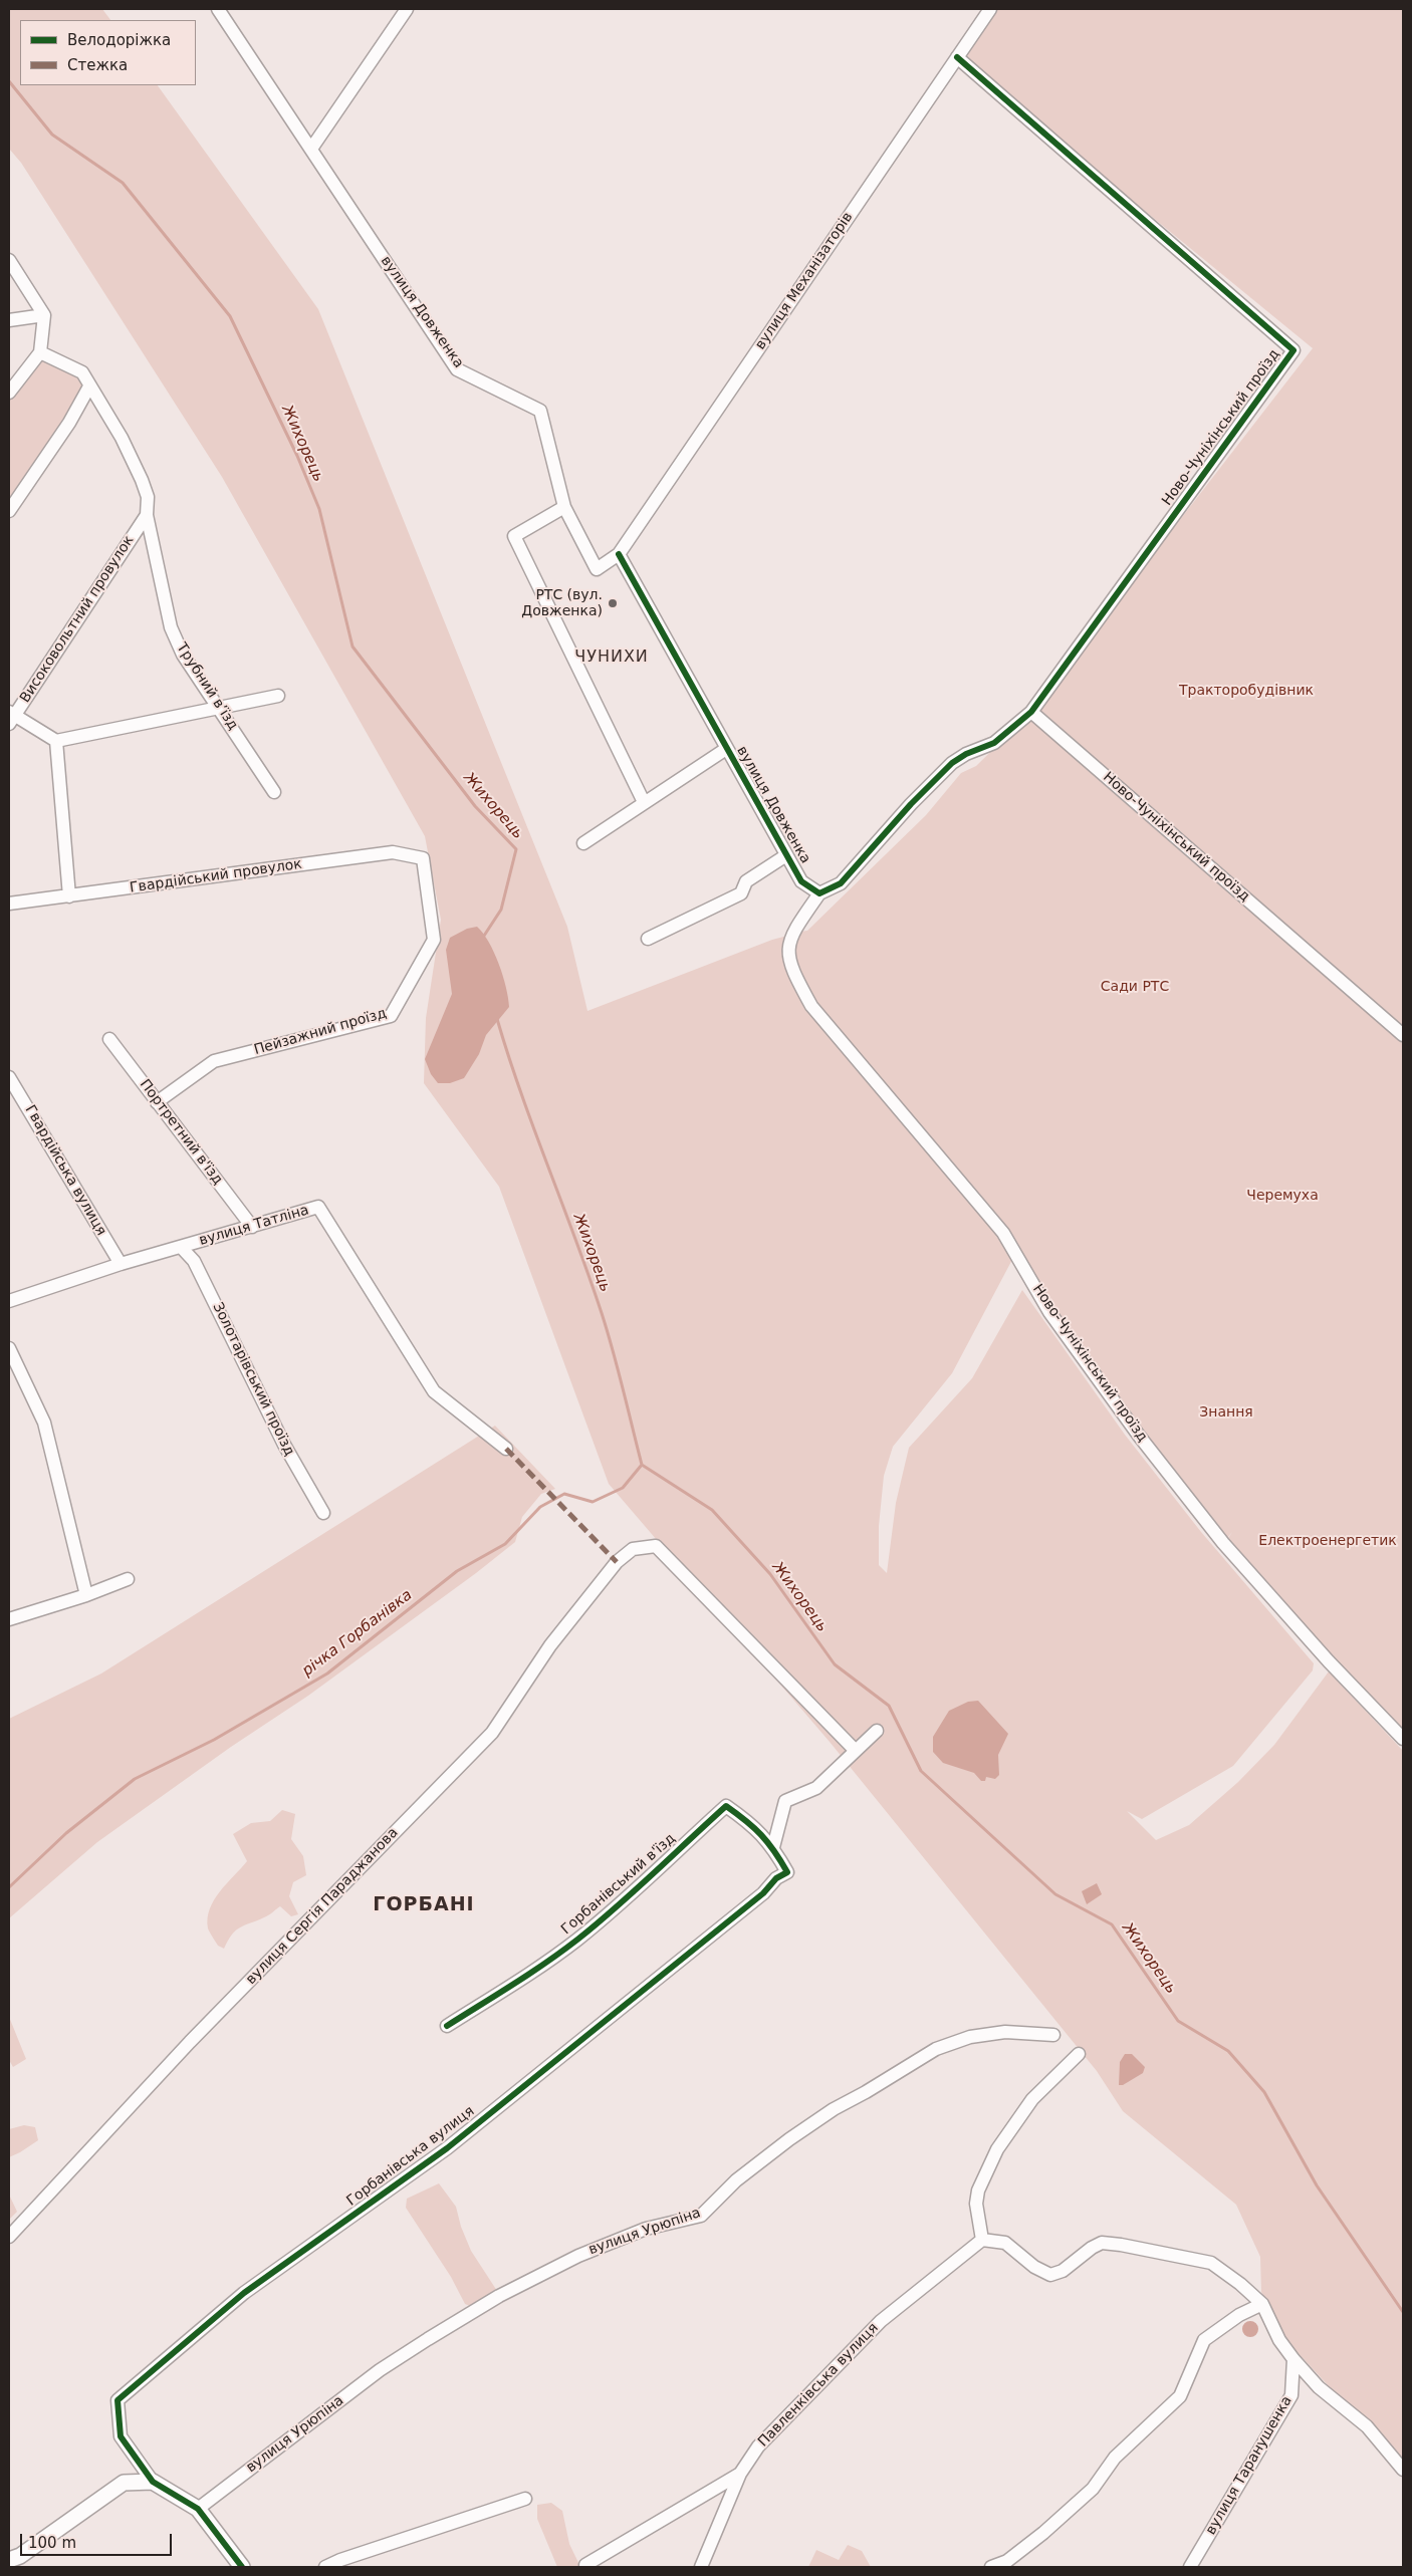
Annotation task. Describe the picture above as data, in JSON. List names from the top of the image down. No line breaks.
{"streets":{"street":["вулиця Механізаторів","вулиця Довженка","Ново-Чуніхінський проїзд","Високовольтний провулок","Трубний в’їзд","Гвардійський провулок","Пейзажний проїзд","Портретний в'їзд","Гвардійська вулиця","вулиця Татліна","Золотарівський проїзд","Горбанівський в'їзд","вулиця Сергія Параджанова","Горбанівська вулиця","вулиця Урюпіна","Павленківська вулиця","вулиця Таранушенка"]},"crossings":[["вулиця Механізаторів","вулиця Довженка"],["вулиця Механізаторів","Ново-Чуніхінський проїзд"],["вулиця Довженка","Ново-Чуніхінський проїзд"],["Високовольтний провулок","Трубний в’їзд"],["Гвардійський провулок","Пейзажний проїзд"],["Пейзажний проїзд","Портретний в'їзд"],["Портретний в'їзд","вулиця Татліна"],["Гвардійська вулиця","вулиця Татліна"],["вулиця Татліна","Золотарівський проїзд"],["Горбанівський в'їзд","Горбанівська вулиця"]],"districts":["ЧУНИХИ","ГОРБАНІ"],"water":["Жихорець","річка Горбанівка"],"parks":["Тракторобудівник","Сади РТС","Черемуха","Знання","Електроенергетик"],"places":["РТС (вул. Довженка)"],"legend":["Велодоріжка","Стежка"],"scale_bar":"100 m"}
